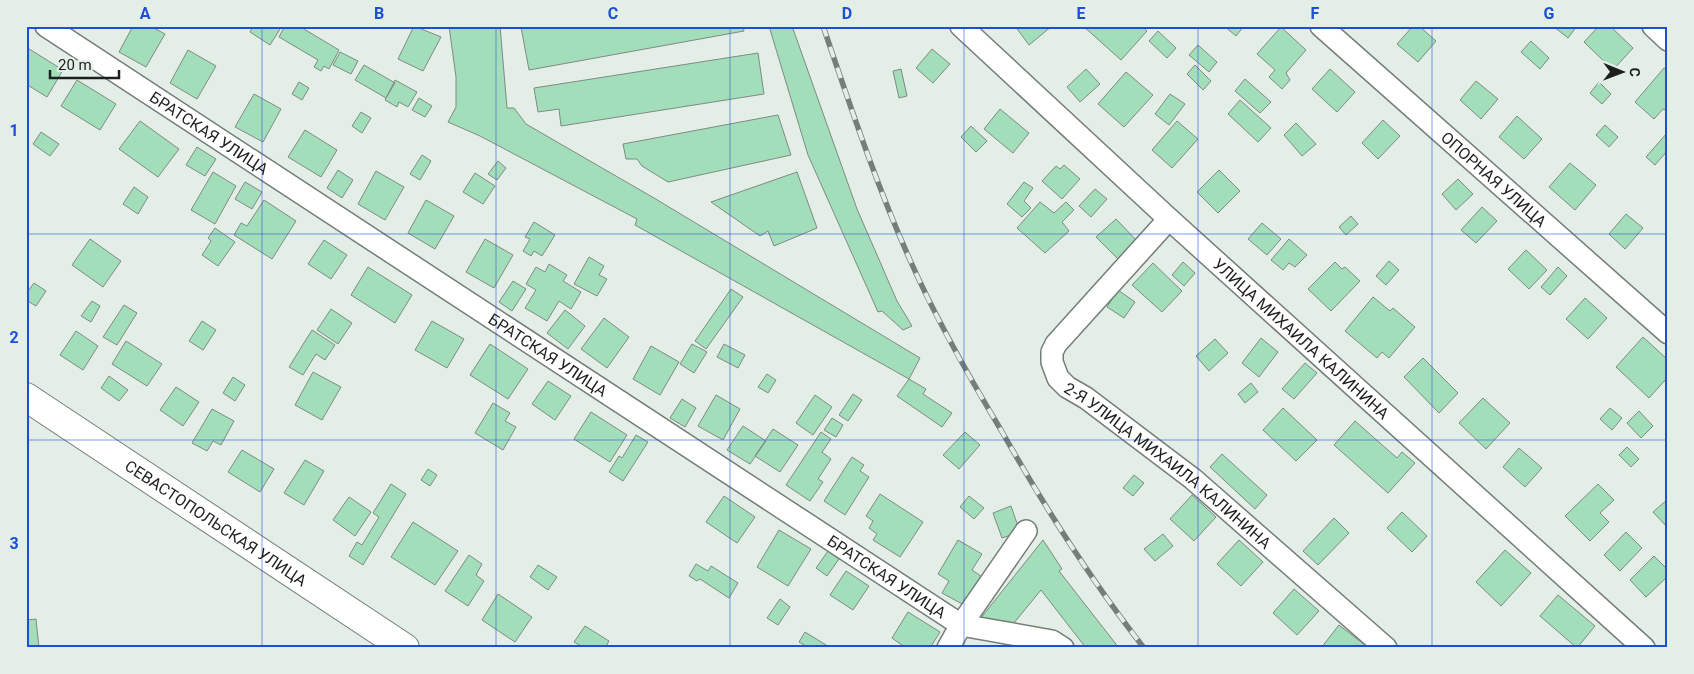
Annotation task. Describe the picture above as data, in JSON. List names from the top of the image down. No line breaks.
{"streets":{"street":["БРАТСКАЯ УЛИЦА","ОПОРНАЯ УЛИЦА","УЛИЦА МИХАИЛА КАЛИНИНА","2-Я УЛИЦА МИХАИЛА КАЛИНИНА","СЕВАСТОПОЛЬСКАЯ УЛИЦА"]},"crossings":[["УЛИЦА МИХАИЛА КАЛИНИНА","2-Я УЛИЦА МИХАИЛА КАЛИНИНА"]],"scale_bar":"20 m","north":"right","grid":{"columns":["A","B","C","D","E","F","G"],"rows":["1","2","3"]}}
